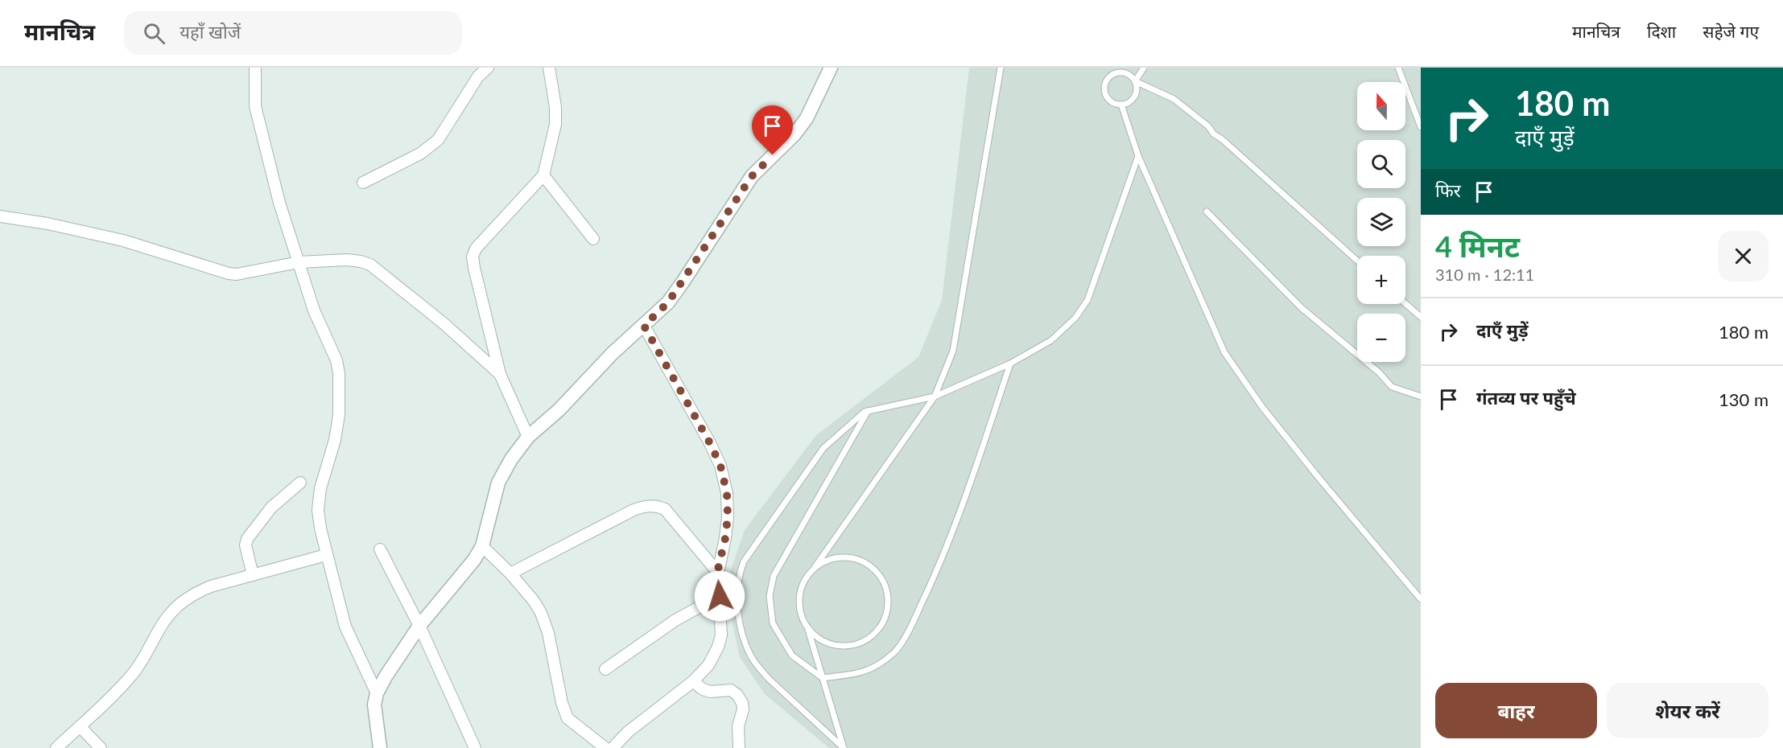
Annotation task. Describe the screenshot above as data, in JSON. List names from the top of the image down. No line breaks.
{"north":"top","page":{"header":"मानचित्र","search":"यहाँ खोजें","nav":["मानचित्र","दिशा","सहेजे गए"],"turn":["180 m","दाएँ मुड़ें"],"map_buttons":["+","−"],"then":"फिर","heading":["4 मिनट","310 m · 12:11"],"list":[{"name":"दाएँ मुड़ें","value":"180 m"},{"name":"गंतव्य पर पहुँचे","value":"130 m"}],"buttons":["बाहर","शेयर करें"]}}
